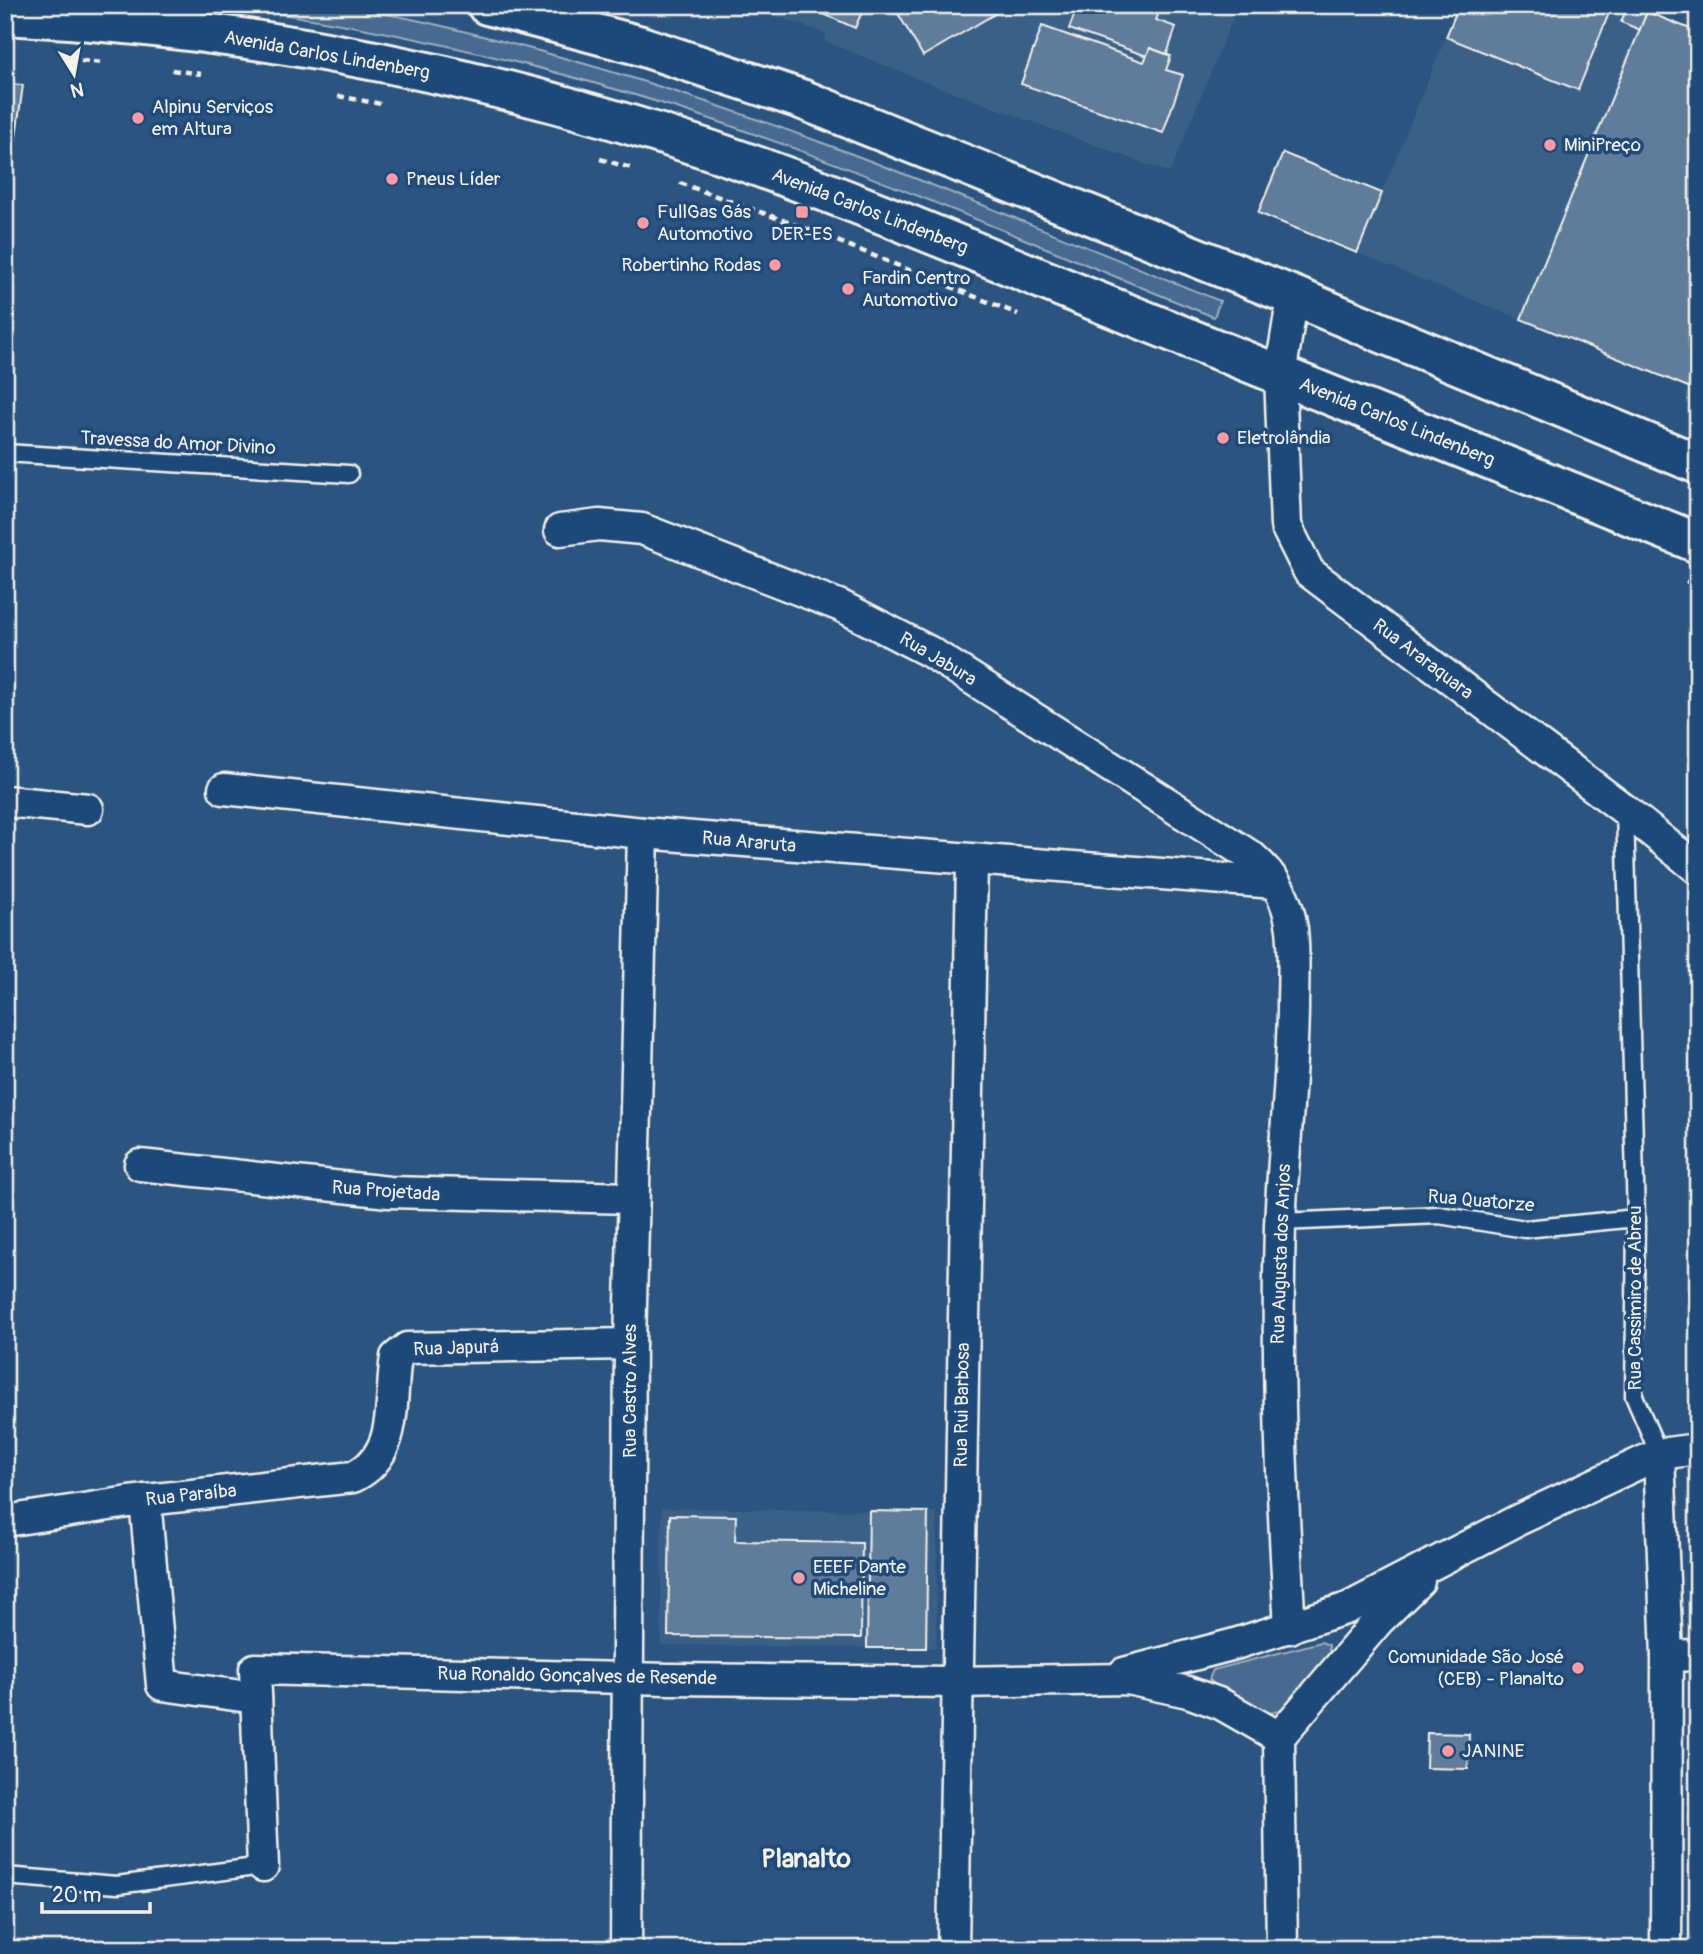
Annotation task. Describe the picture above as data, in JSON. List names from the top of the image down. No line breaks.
{"streets":{"main road":["Avenida Carlos Lindenberg"],"street":["Rua Jabura","Rua Araraquara","Rua Araruta","Rua Projetada","Rua Augusta dos Anjos","Rua Cassimiro de Abreu","Rua Japurá","Rua Castro Alves","Rua Rui Barbosa","Rua Paraíba","Rua Ronaldo Gonçalves de Resende"],"lane":["Travessa do Amor Divino","Rua Quatorze"]},"crossings":[["Avenida Carlos Lindenberg","Rua Araraquara"],["Rua Jabura","Rua Araruta"],["Rua Jabura","Rua Augusta dos Anjos"],["Rua Araraquara","Rua Cassimiro de Abreu"],["Rua Araruta","Rua Augusta dos Anjos"],["Rua Araruta","Rua Castro Alves"],["Rua Araruta","Rua Rui Barbosa"],["Rua Projetada","Rua Castro Alves"],["Rua Quatorze","Rua Augusta dos Anjos"],["Rua Quatorze","Rua Cassimiro de Abreu"],["Rua Augusta dos Anjos","Rua Ronaldo Gonçalves de Resende"],["Rua Cassimiro de Abreu","Rua Ronaldo Gonçalves de Resende"],["Rua Japurá","Rua Castro Alves"],["Rua Japurá","Rua Paraíba"],["Rua Castro Alves","Rua Ronaldo Gonçalves de Resende"],["Rua Rui Barbosa","Rua Ronaldo Gonçalves de Resende"]],"districts":["Planalto"],"places":{"other":["Alpinu Serviços em Altura","MiniPreço","Pneus Líder","FullGas Gás Automotivo","Robertinho Rodas","Fardin Centro Automotivo","Eletrolândia","EEEF Dante Micheline","Comunidade São José (CEB) - Planalto","JANINE"],"transit":["DER-ES"]},"scale_bar":"20 m","north":"bottom"}
